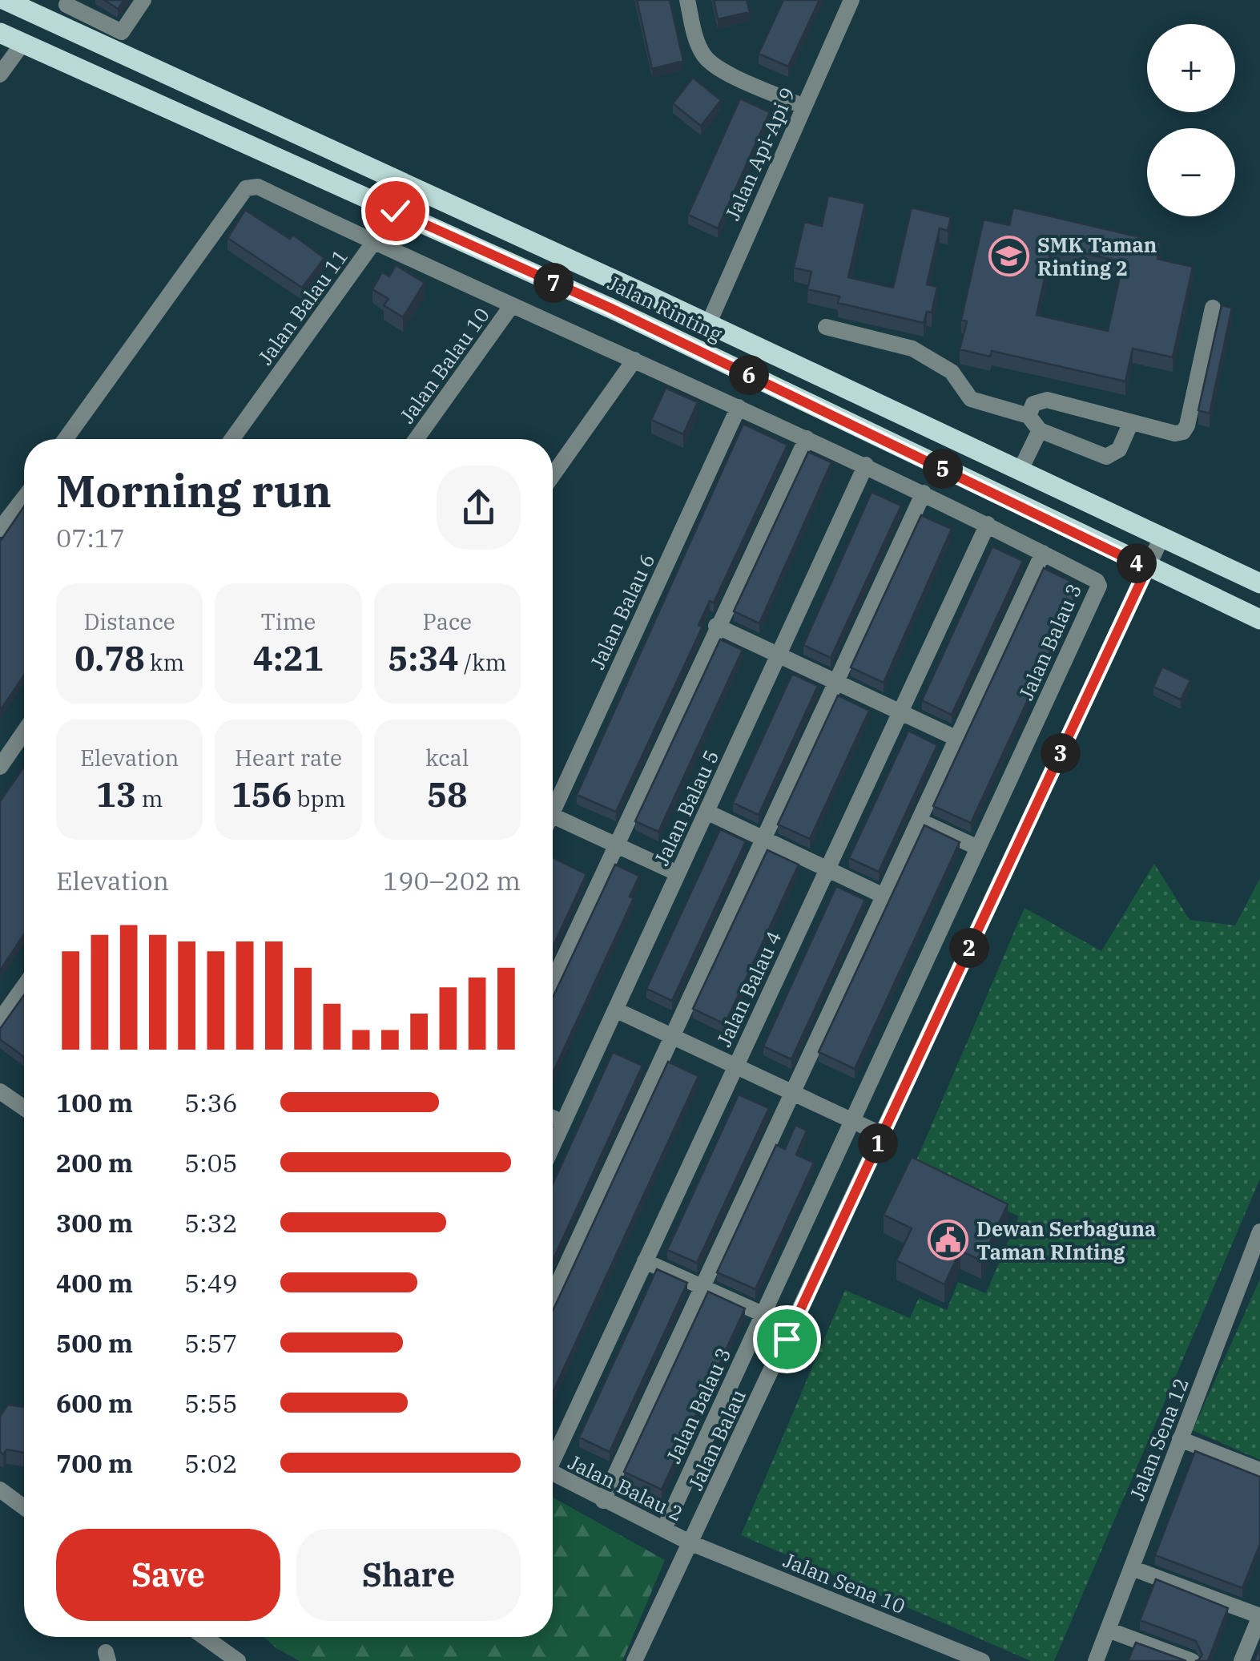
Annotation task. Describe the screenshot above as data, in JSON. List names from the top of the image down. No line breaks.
{"streets":{"main road":["Jalan Rinting"],"street":["Jalan Api-Api 9","Jalan Balau 11","Jalan Balau 10","Jalan Balau 6","Jalan Balau 3","Jalan Balau 5","Jalan Balau 4","Jalan Sena 12","Jalan Balau","Jalan Balau 2","Jalan Sena 10"]},"crossings":[["Jalan Api-Api 9","Jalan Rinting"],["Jalan Balau 11","Jalan Rinting"],["Jalan Balau 11","Jalan Balau 3"],["Jalan Rinting","Jalan Balau"],["Jalan Balau 10","Jalan Balau 3"],["Jalan Balau 6","Jalan Balau 3"],["Jalan Balau 3","Jalan Balau 5"],["Jalan Balau 3","Jalan Balau 4"],["Jalan Balau 3","Jalan Balau 2"],["Jalan Balau","Jalan Balau 2"],["Jalan Balau","Jalan Sena 10"],["Jalan Balau 2","Jalan Sena 10"]],"places":{"school or university":["SMK Taman Rinting 2"],"public building":["Dewan Serbaguna Taman RInting"]},"page":{"map_buttons":["+","−"],"pins":["7","6","5","4","3","2","1"],"heading":["Morning run","07:17"],"stats":[["Distance","0.78 km"],["Time","4:21"],["Pace","5:34 /km"],["Elevation","13 m"],["Heart rate","156 bpm"],["kcal","58"]],"chart":["Elevation","190–202 m"],"list":[{"name":"100 m","note":"5:36"},{"name":"200 m","note":"5:05"},{"name":"300 m","note":"5:32"},{"name":"400 m","note":"5:49"},{"name":"500 m","note":"5:57"},{"name":"600 m","note":"5:55"},{"name":"700 m","note":"5:02"}],"buttons":["Save","Share"]}}
